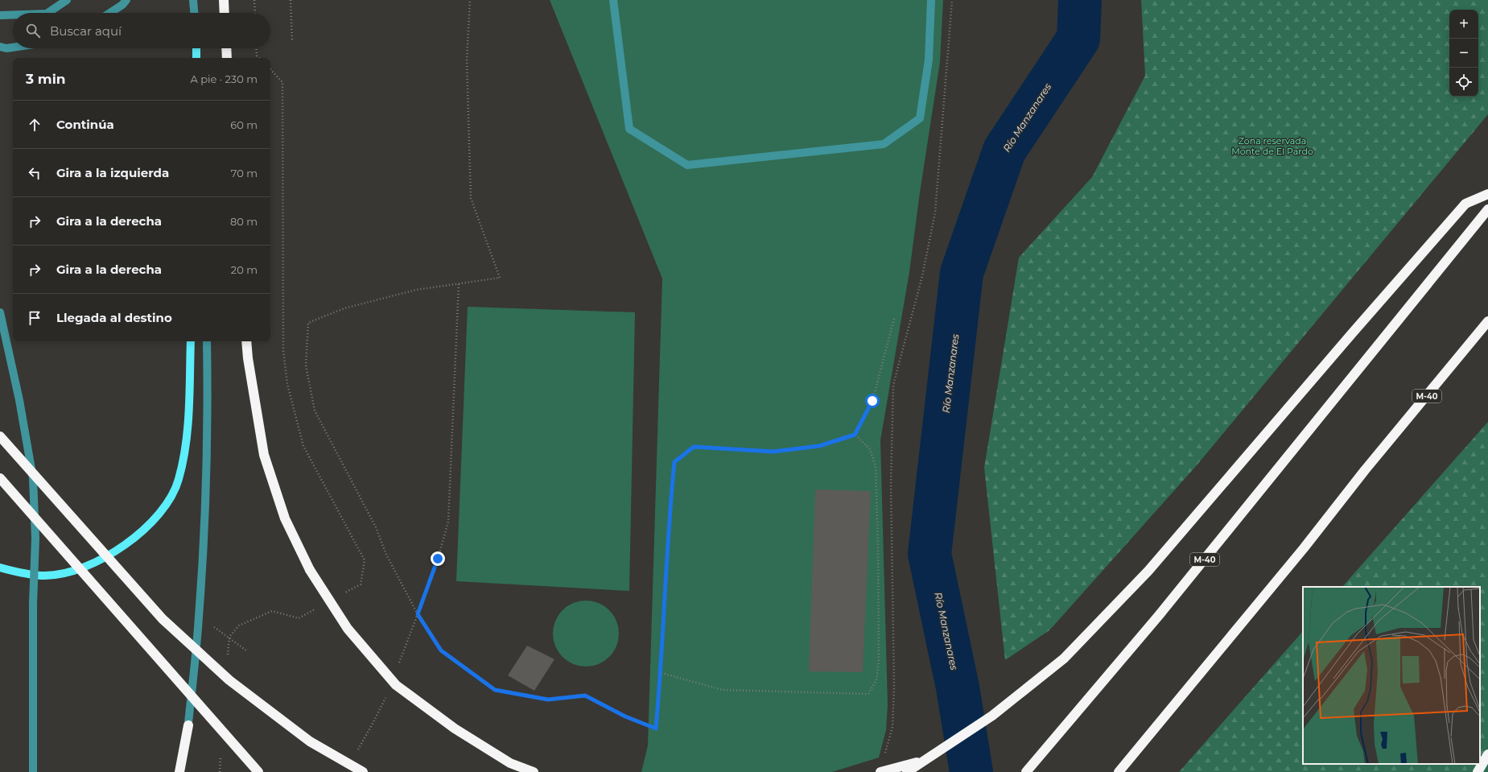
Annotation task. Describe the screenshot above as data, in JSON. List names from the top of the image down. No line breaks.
{"streets":{"highway":["M-40"]},"water":["Río Manzanares"],"parks":["Zona reservada Monte de El Pardo"],"page":{"map_buttons":["+","−"],"search":"Buscar aquí","heading":["3 min","A pie · 230 m"],"list":[["Continúa","60 m"],["Gira a la izquierda","70 m"],["Gira a la derecha","80 m"],["Gira a la derecha","20 m"],"Llegada al destino"]}}
